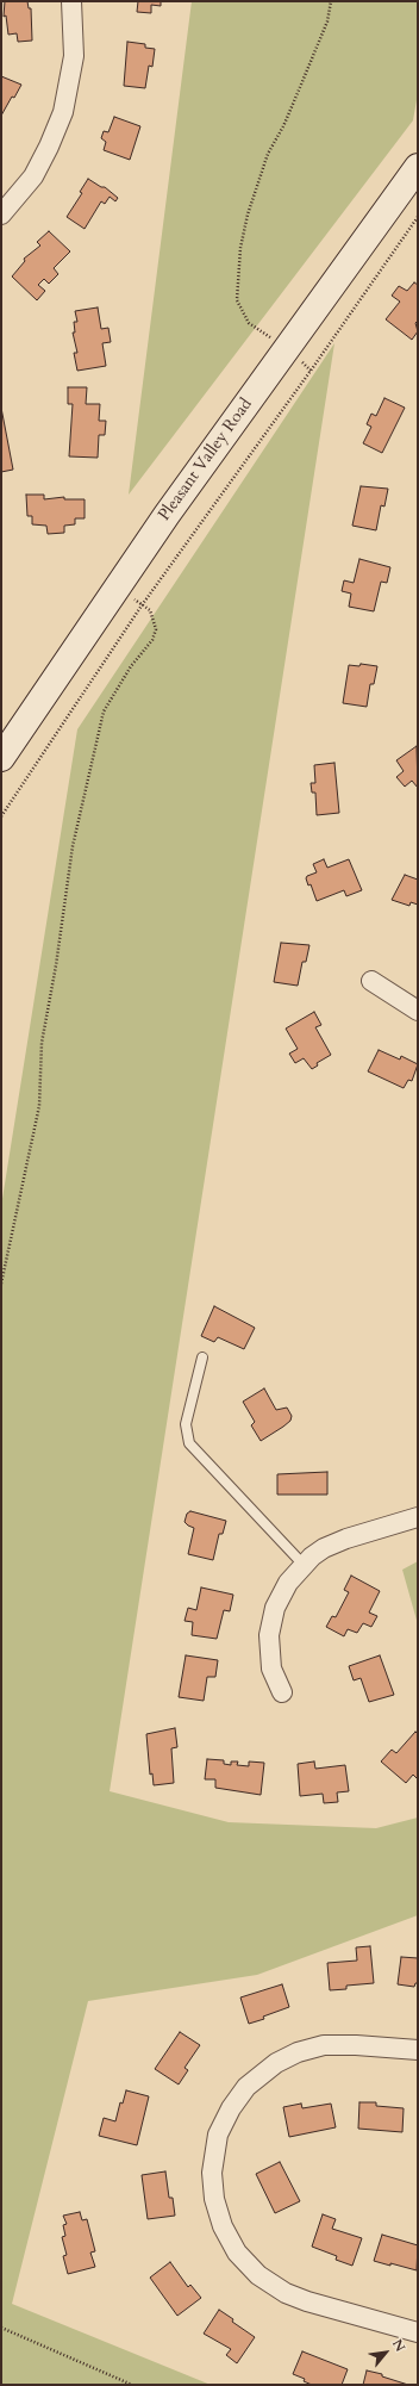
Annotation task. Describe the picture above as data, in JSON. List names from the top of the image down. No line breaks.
{"streets":{"main road":["Pleasant Valley Road"]},"north":"top right"}
